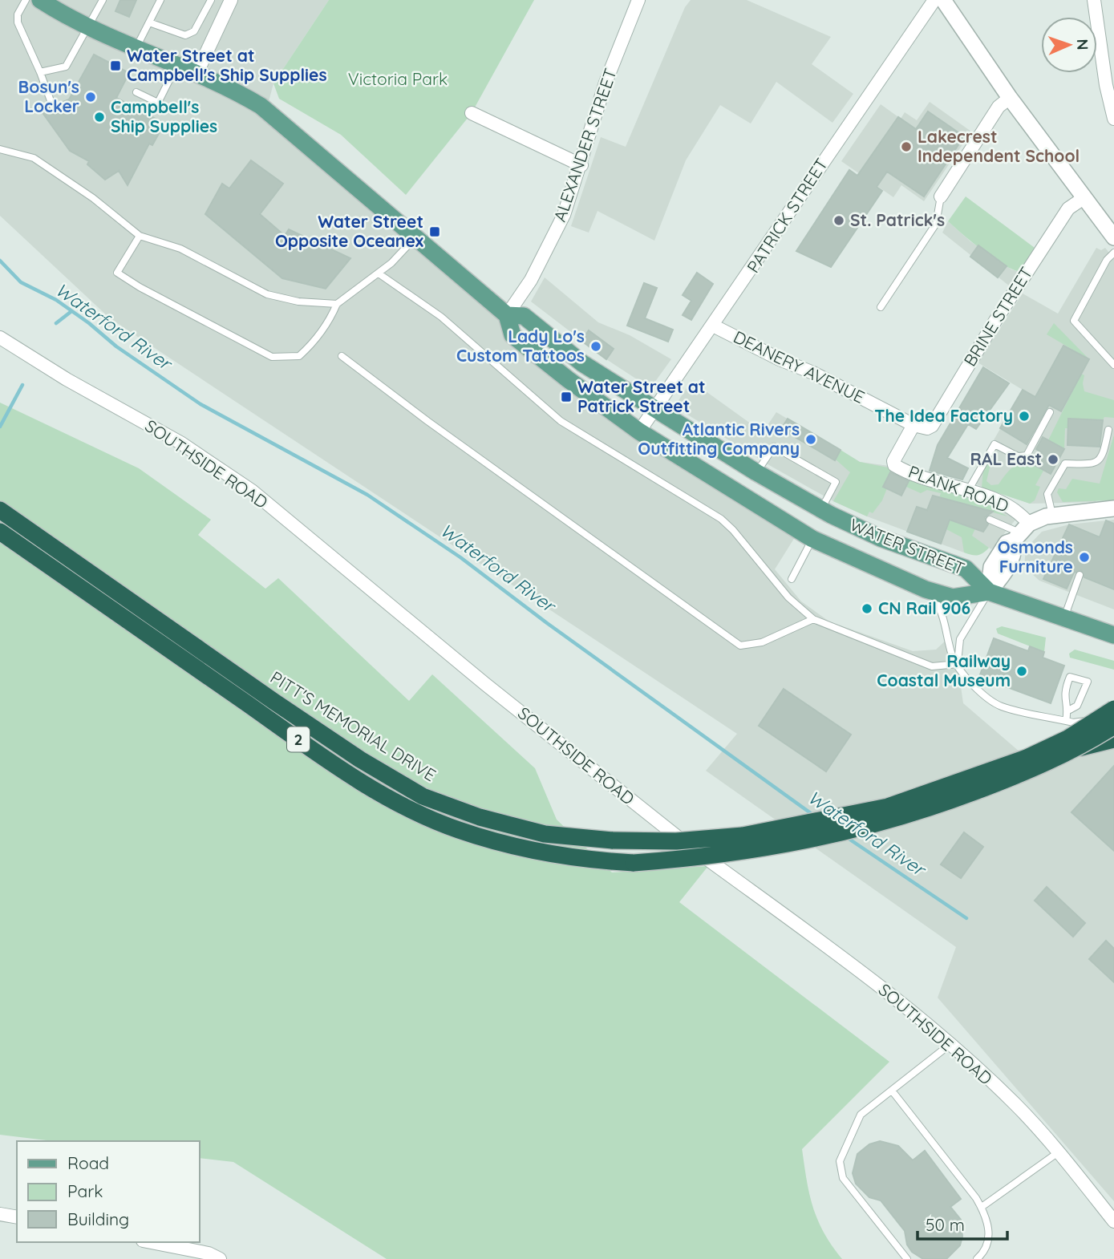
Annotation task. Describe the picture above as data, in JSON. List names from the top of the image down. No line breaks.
{"streets":{"highway":["PITT'S MEMORIAL DRIVE","2"],"main road":["WATER STREET"],"street":["ALEXANDER STREET","PATRICK STREET","BRINE STREET","DEANERY AVENUE","SOUTHSIDE ROAD","PLANK ROAD"]},"crossings":[["ALEXANDER STREET","WATER STREET"],["PATRICK STREET","DEANERY AVENUE"],["PATRICK STREET","WATER STREET"],["BRINE STREET","DEANERY AVENUE"],["BRINE STREET","PLANK ROAD"],["DEANERY AVENUE","PLANK ROAD"]],"water":["Waterford River"],"parks":["Victoria Park"],"places":{"transit":["Water Street at Campbell's Ship Supplies","Water Street Opposite Oceanex","Water Street at Patrick Street"],"other":["Bosun's Locker","Campbell's Ship Supplies","Lakecrest Independent School","St. Patrick's","Lady Lo's Custom Tattoos","The Idea Factory","Atlantic Rivers Outfitting Company","RAL East","Osmonds Furniture","CN Rail 906","Railway Coastal Museum"]},"legend":["Road","Park","Building"],"scale_bar":"50 m","north":"right"}
